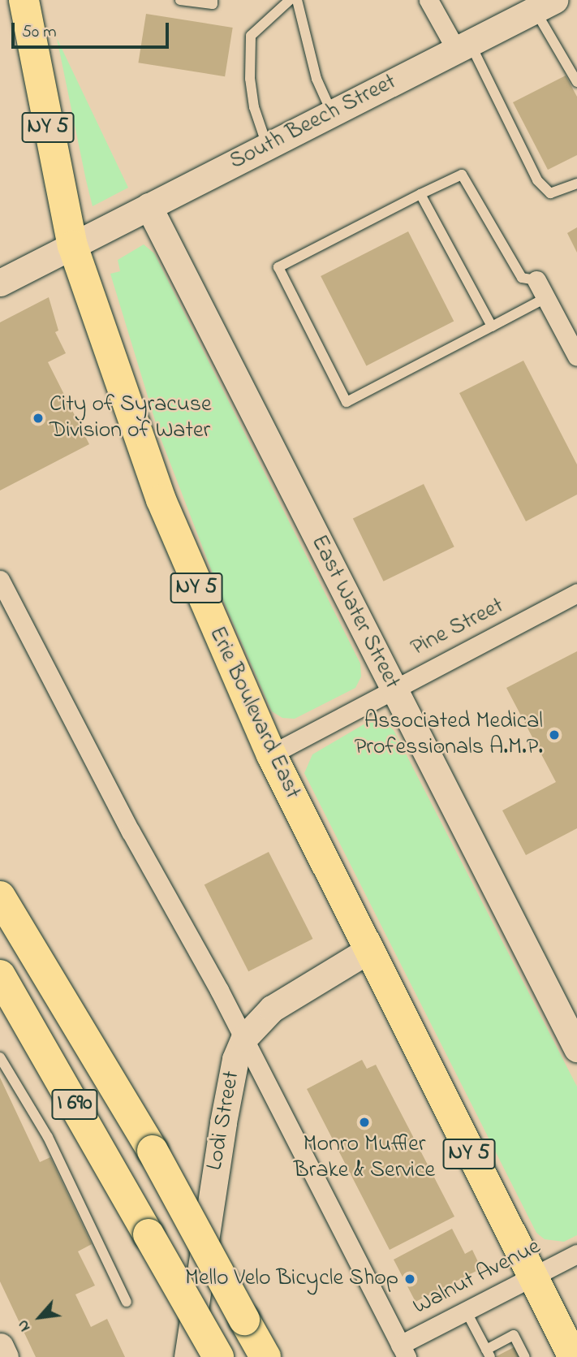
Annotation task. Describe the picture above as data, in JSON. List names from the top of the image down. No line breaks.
{"streets":{"highway":["I 690"],"main road":["NY 5","Erie Boulevard East"],"street":["South Beech Street","East Water Street","Pine Street","Lodi Street","Walnut Avenue"]},"crossings":[["South Beech Street","East Water Street"],["South Beech Street","Erie Boulevard East"],["East Water Street","Pine Street"],["Pine Street","Erie Boulevard East"],["Erie Boulevard East","Lodi Street"],["Erie Boulevard East","Walnut Avenue"]],"places":["City of Syracuse Division of Water","Associated Medical Professionals A.M.P.","Monro Muffler Brake & Service","Mello Velo Bicycle Shop"],"scale_bar":"50 m","north":"bottom left"}
